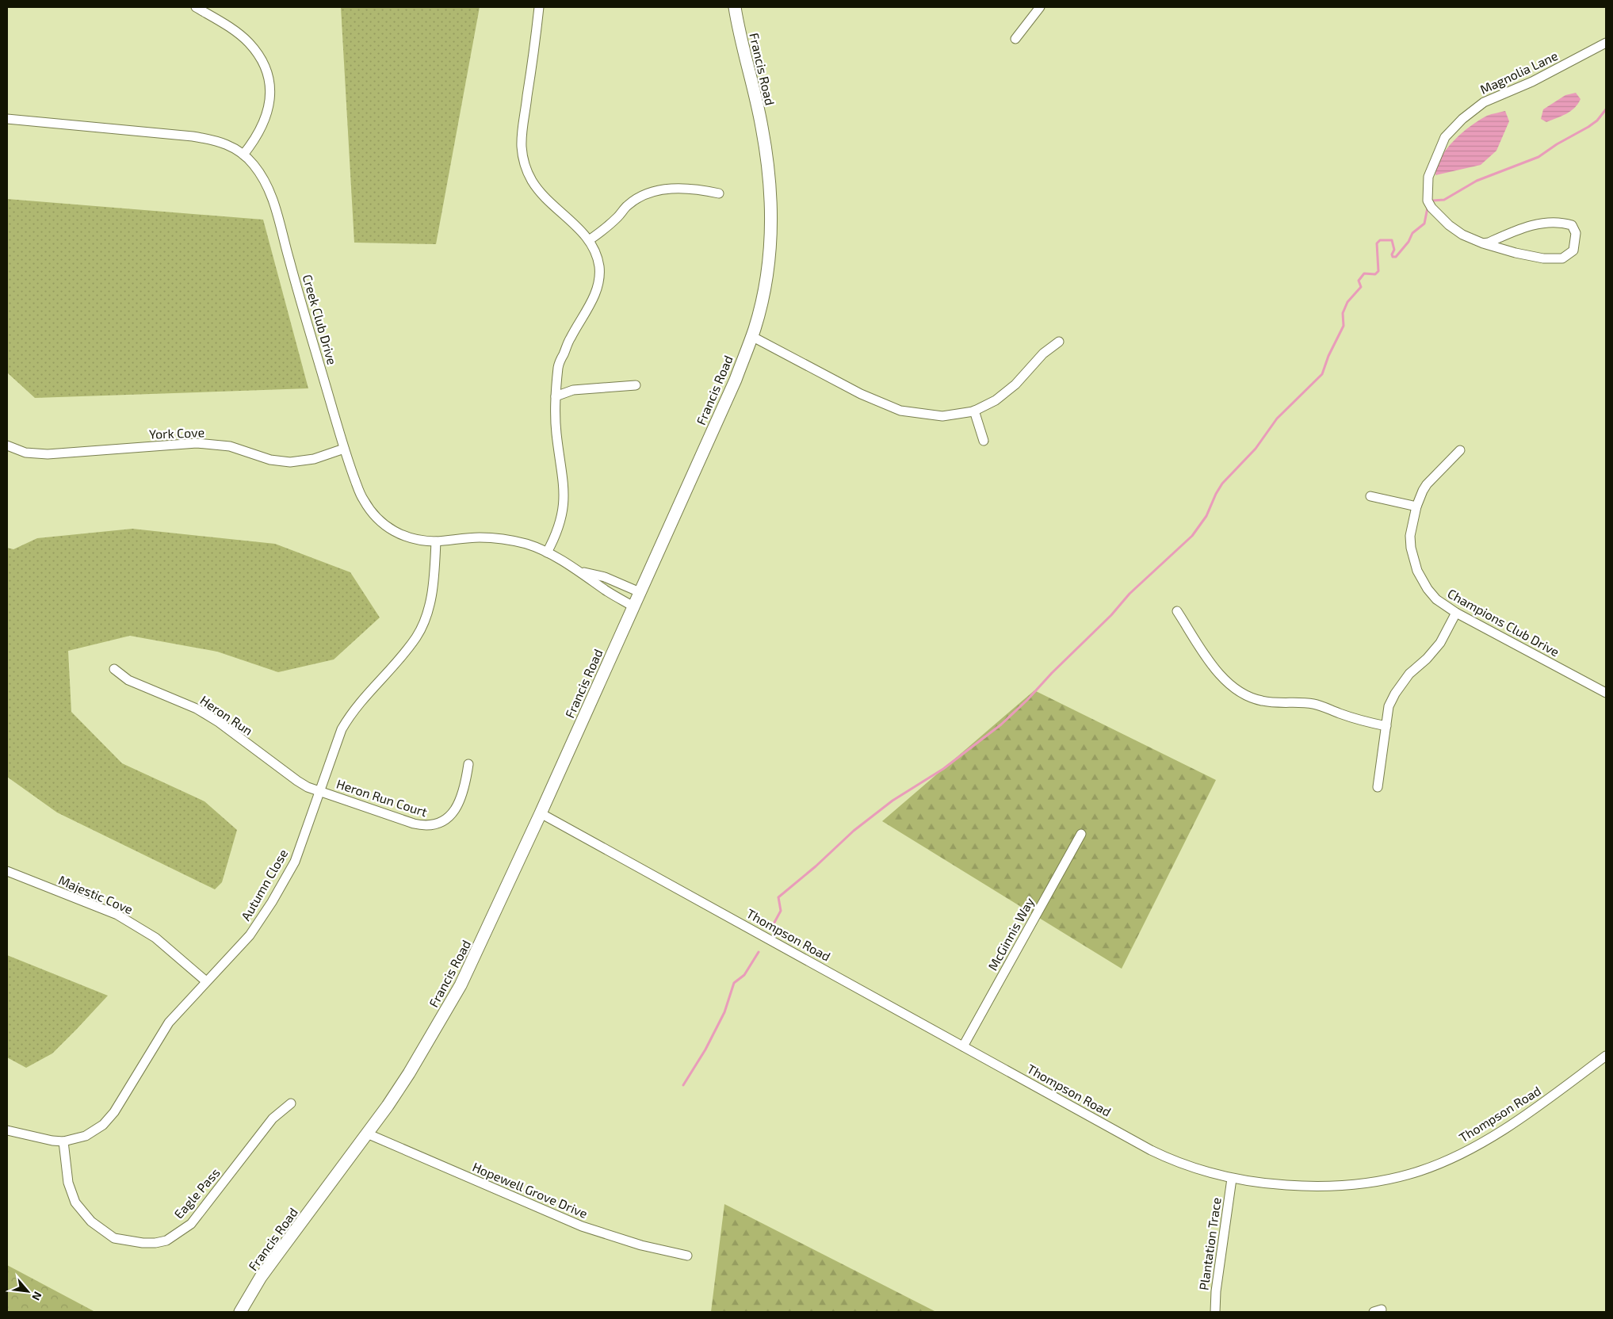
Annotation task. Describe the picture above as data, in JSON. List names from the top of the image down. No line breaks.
{"streets":{"street":["Francis Road","Magnolia Lane","Creek Club Drive","York Cove","Champions Club Drive","Heron Run","Heron Run Court","Autumn Close","Majestic Cove","McGinnis Way","Thompson Road","Hopewell Grove Drive","Eagle Pass","Plantation Trace"]},"crossings":[["Francis Road","Creek Club Drive"],["Francis Road","Thompson Road"],["Francis Road","Hopewell Grove Drive"],["Creek Club Drive","York Cove"],["Creek Club Drive","Autumn Close"],["Heron Run","Heron Run Court"],["Heron Run","Autumn Close"],["Heron Run Court","Autumn Close"],["Autumn Close","Majestic Cove"],["Autumn Close","Eagle Pass"],["McGinnis Way","Thompson Road"],["Thompson Road","Plantation Trace"]],"north":"bottom right"}
